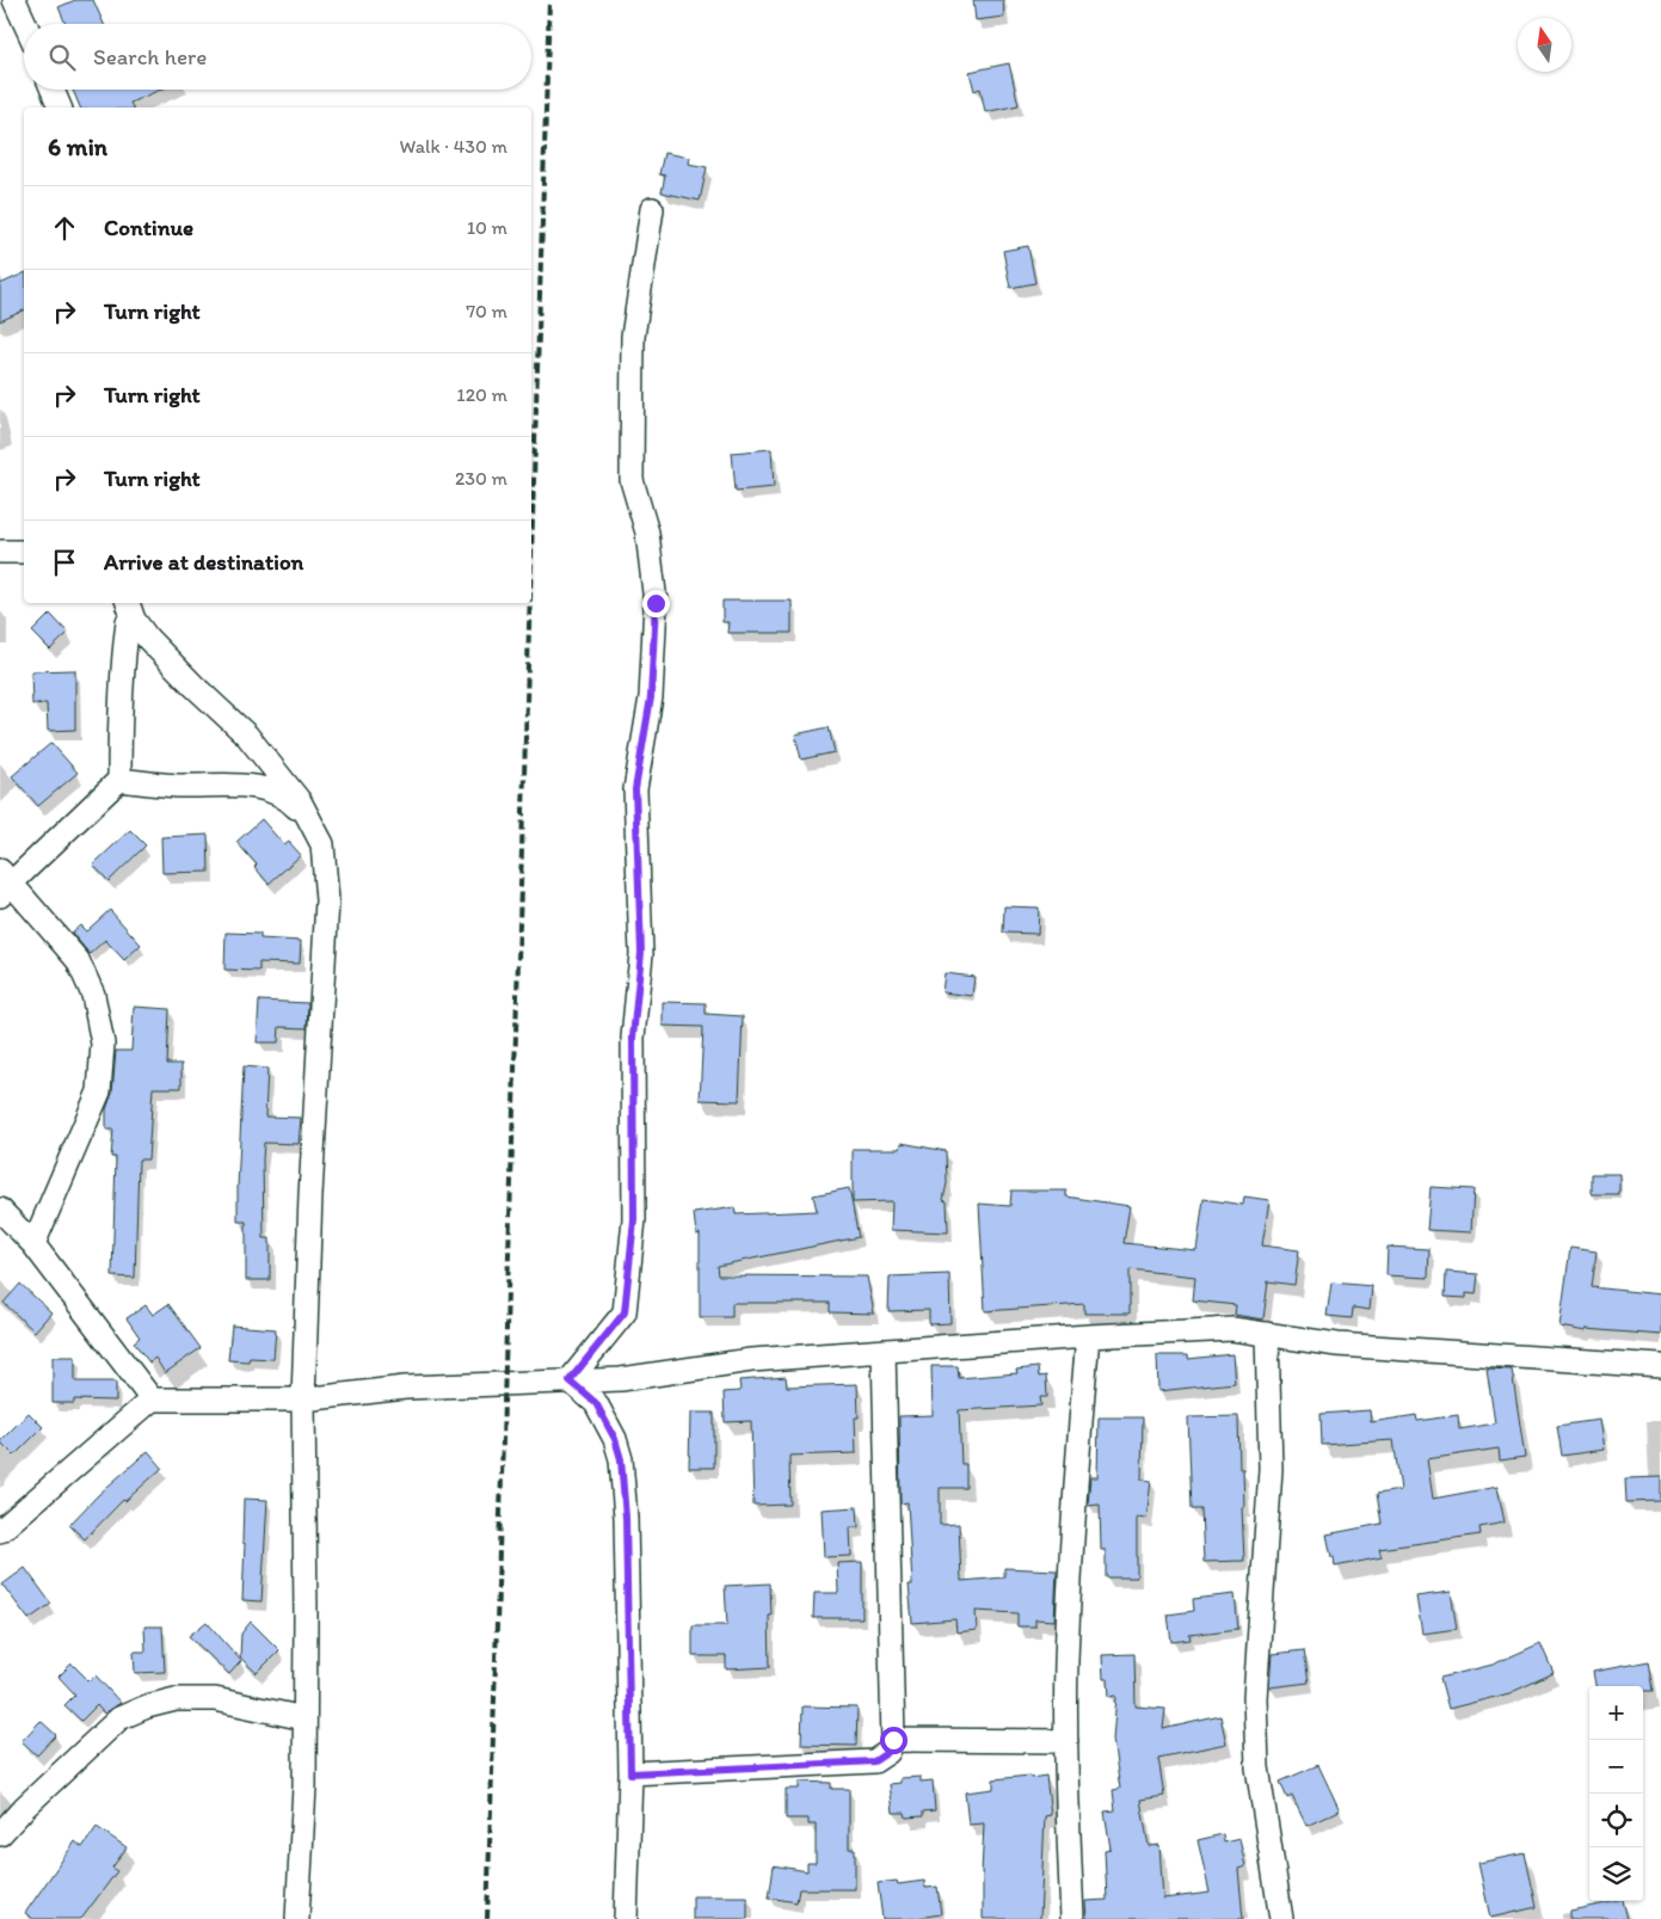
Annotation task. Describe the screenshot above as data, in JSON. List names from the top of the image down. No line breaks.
{"north":"top","page":{"search":"Search here","heading":["6 min","Walk · 430 m"],"list":[["Continue","10 m"],["Turn right","70 m"],["Turn right","120 m"],["Turn right","230 m"],"Arrive at destination"],"map_buttons":["+","−"]}}
